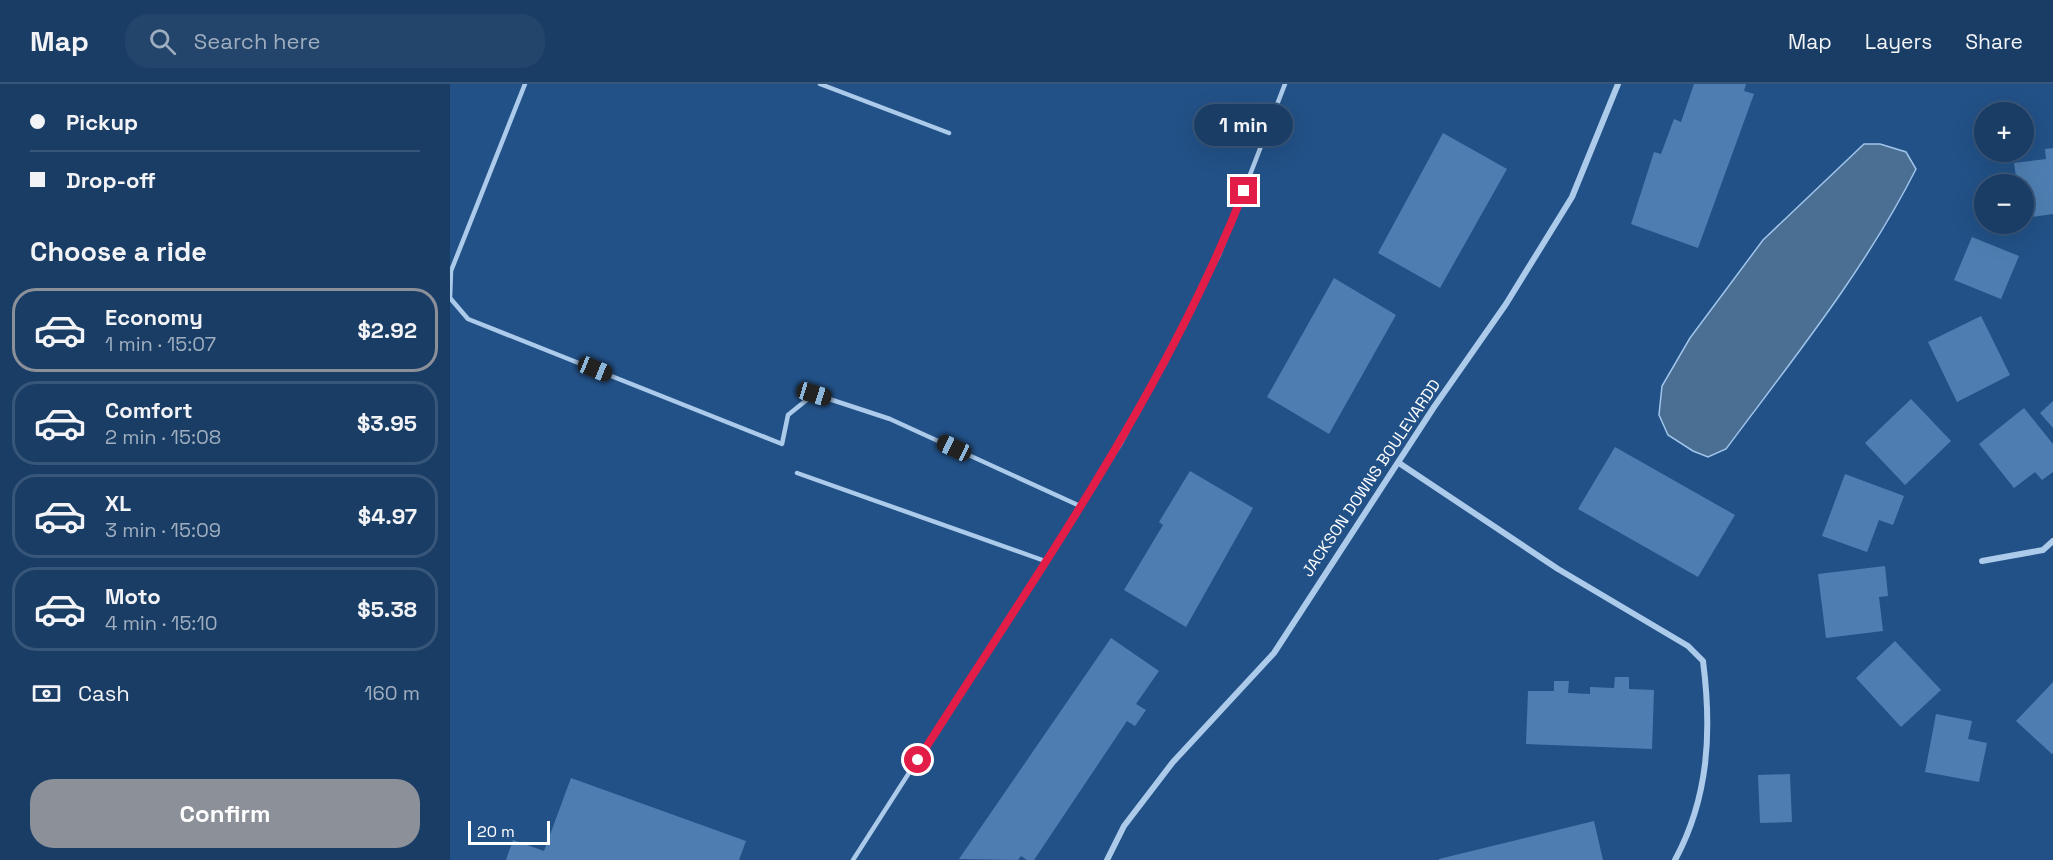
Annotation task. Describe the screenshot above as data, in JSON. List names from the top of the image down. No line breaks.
{"streets":{"street":["JACKSON DOWNS BOULEVARDD"]},"scale_bar":"20 m","page":{"header":"Map","search":"Search here","nav":["Map","Layers","Share"],"banner":["Pickup","Drop-off"],"map_buttons":["+","−"],"bubble":"1 min","heading":"Choose a ride","list":[{"name":"Economy","note":"1 min · 15:07","value":"$2.92"},{"name":"Comfort","note":"2 min · 15:08","value":"$3.95"},{"name":"XL","note":"3 min · 15:09","value":"$4.97"},{"name":"Moto","note":"4 min · 15:10","value":"$5.38"}],"pay":["Cash","160 m"],"buttons":"Confirm","scale":"20 m"}}
